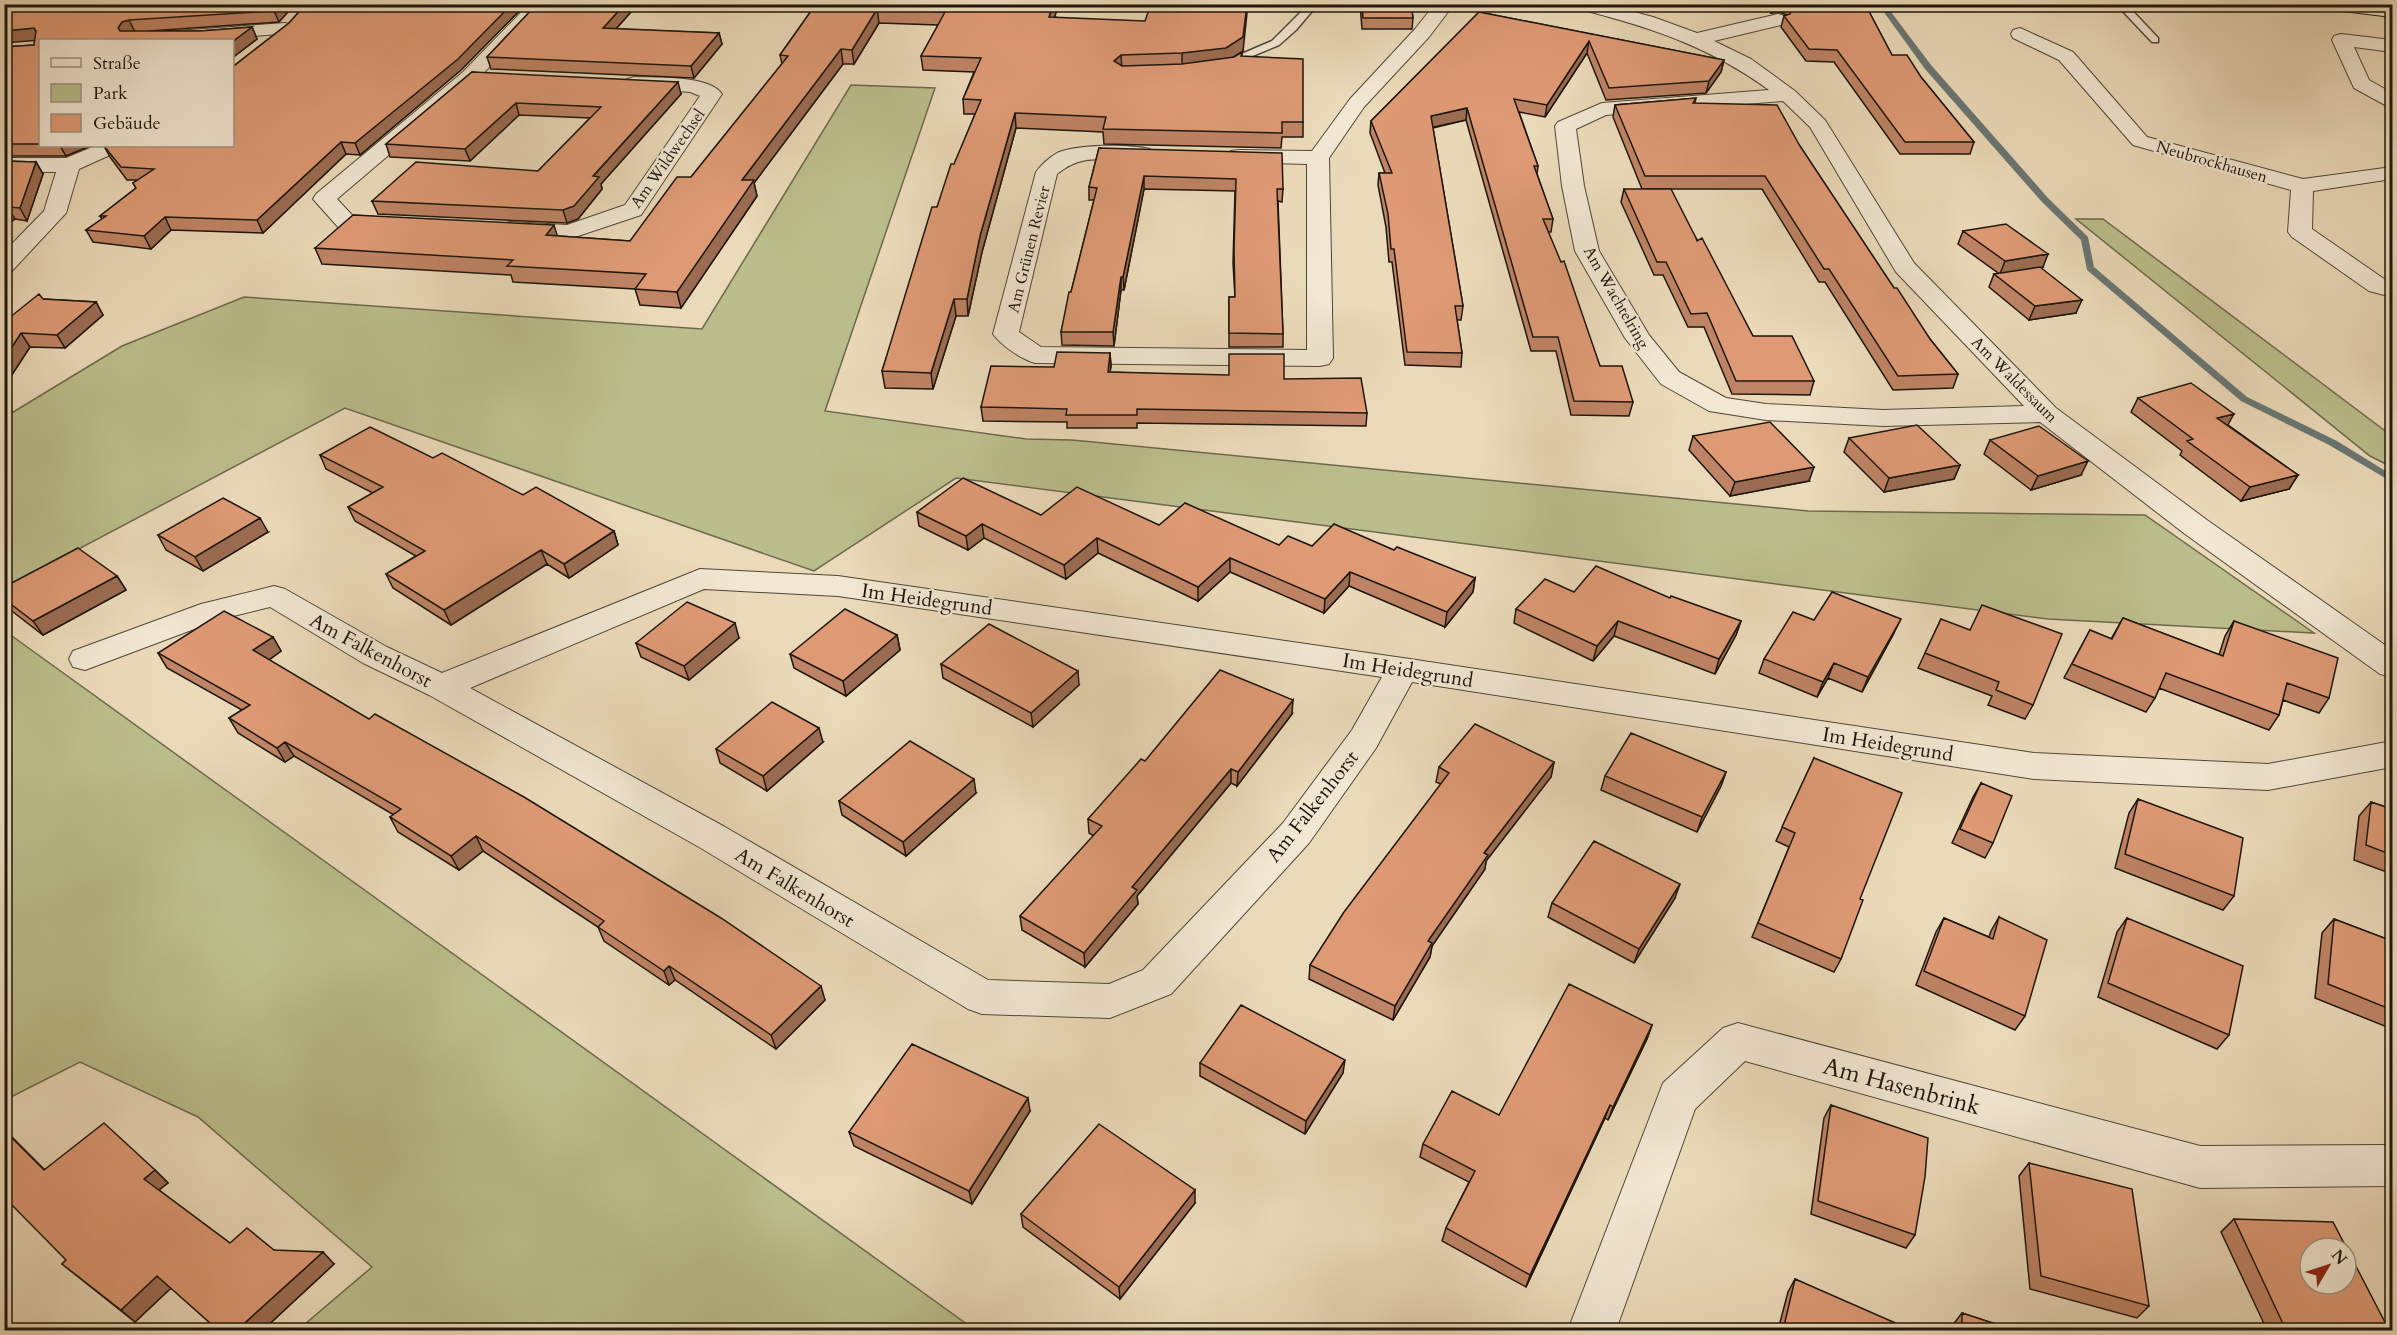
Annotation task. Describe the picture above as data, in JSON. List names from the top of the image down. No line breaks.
{"streets":{"street":["Am Wildwechsel","Neubrockhausen","Am Grünen Revier","Am Wachtelring","Am Waldessaum","Im Heidegrund","Am Falkenhorst","Am Hasenbrink"]},"crossings":[["Am Wachtelring","Am Waldessaum"],["Im Heidegrund","Am Falkenhorst"]],"legend":["Straße","Park","Gebäude"],"north":"top right"}
